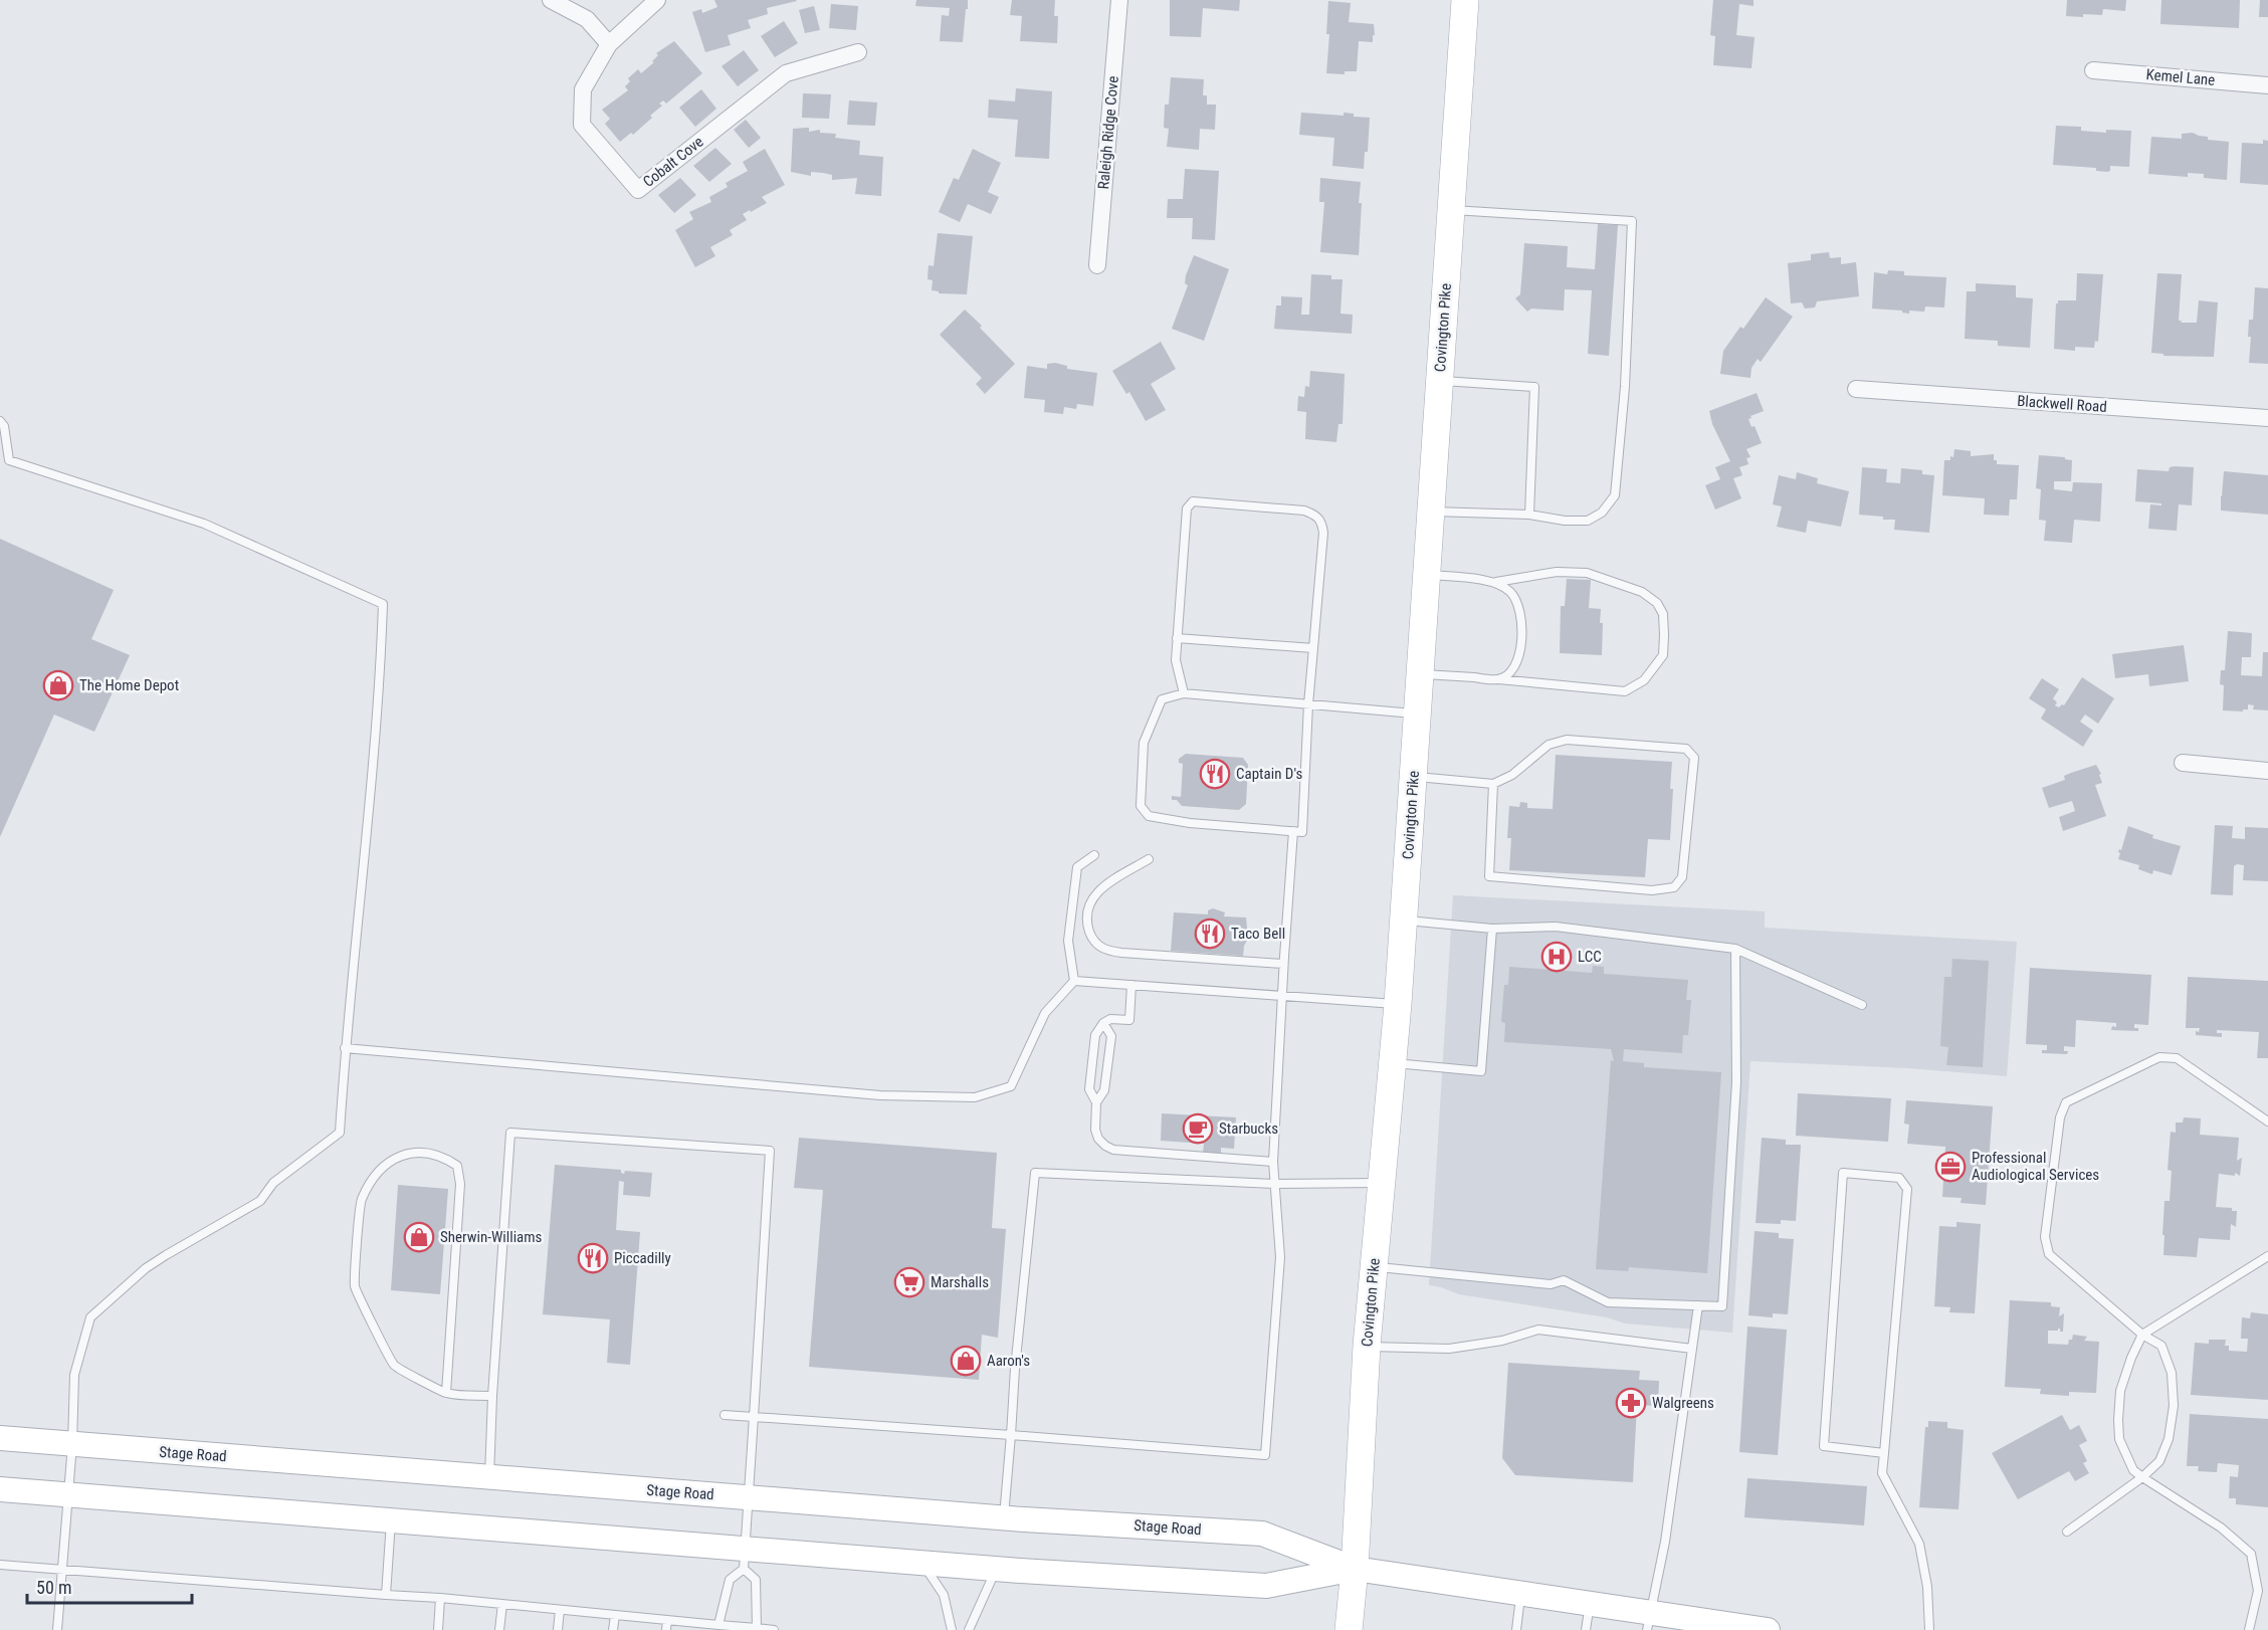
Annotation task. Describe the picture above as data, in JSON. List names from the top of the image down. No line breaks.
{"streets":{"main road":["Covington Pike","Stage Road"],"street":["Kemel Lane","Raleigh Ridge Cove","Cobalt Cove","Blackwell Road"]},"crossings":[["Covington Pike","Stage Road"]],"places":{"shop":["The Home Depot","Sherwin-Williams","Aaron's"],"restaurant":["Captain D's","Taco Bell","Piccadilly"],"hospital":["LCC"],"cafe":["Starbucks"],"office":["Professional Audiological Services"],"supermarket":["Marshalls"],"pharmacy":["Walgreens"]},"scale_bar":"50 m"}
